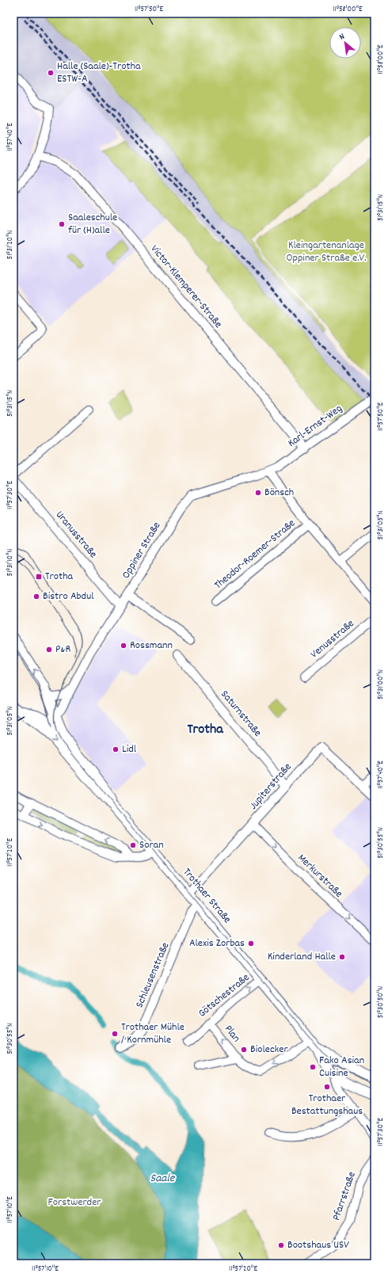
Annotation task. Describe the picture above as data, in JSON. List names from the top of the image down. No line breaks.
{"streets":{"main road":["Trothaer Straße"],"street":["Victor-Klemperer-Straße","Karl-Ernst-Weg","Uranusstraße","Oppiner Straße","Theodor-Roemer-Straße","Venusstraße","Saturnstraße","Jupiterstraße","Merkurstraße","Schleusenstraße","Götschestraße","Plan","Pfarrstraße"]},"crossings":[["Victor-Klemperer-Straße","Karl-Ernst-Weg"],["Karl-Ernst-Weg","Oppiner Straße"],["Uranusstraße","Oppiner Straße"],["Oppiner Straße","Trothaer Straße"],["Saturnstraße","Jupiterstraße"],["Jupiterstraße","Merkurstraße"],["Jupiterstraße","Trothaer Straße"],["Trothaer Straße","Schleusenstraße"],["Trothaer Straße","Götschestraße"],["Trothaer Straße","Plan"],["Götschestraße","Plan"]],"one_way":["Merkurstraße","Götschestraße","Plan"],"districts":["Trotha"],"water":["Saale"],"parks":["Kleingartenanlage Oppiner Straße e.V.","Forstwerder"],"places":{"other":["Halle (Saale)-Trotha ESTW-A","Saaleschule für (H)alle","Bönsch","Bistro Abdul","Rossmann","P&R","Lidl","Soran","Alexis Zorbas","Kinderland Halle","Trothaer Mühle / Kornmühle","Biolecker","Fako Asian Cuisine","Trothaer Bestattungshaus","Bootshaus USV"],"transit":["Trotha"]},"north":"top left","coordinates":["11°57'50\"E","11°58'00\"E","11°57'40\"E","51°31'15\"N","51°31'20\"N","11°57'30\"E","51°31'05\"N","51°31'10\"N","51°31'00\"N","51°30'55\"N","11°57'20\"E","51°30'50\"N","11°57'10\"E"]}
